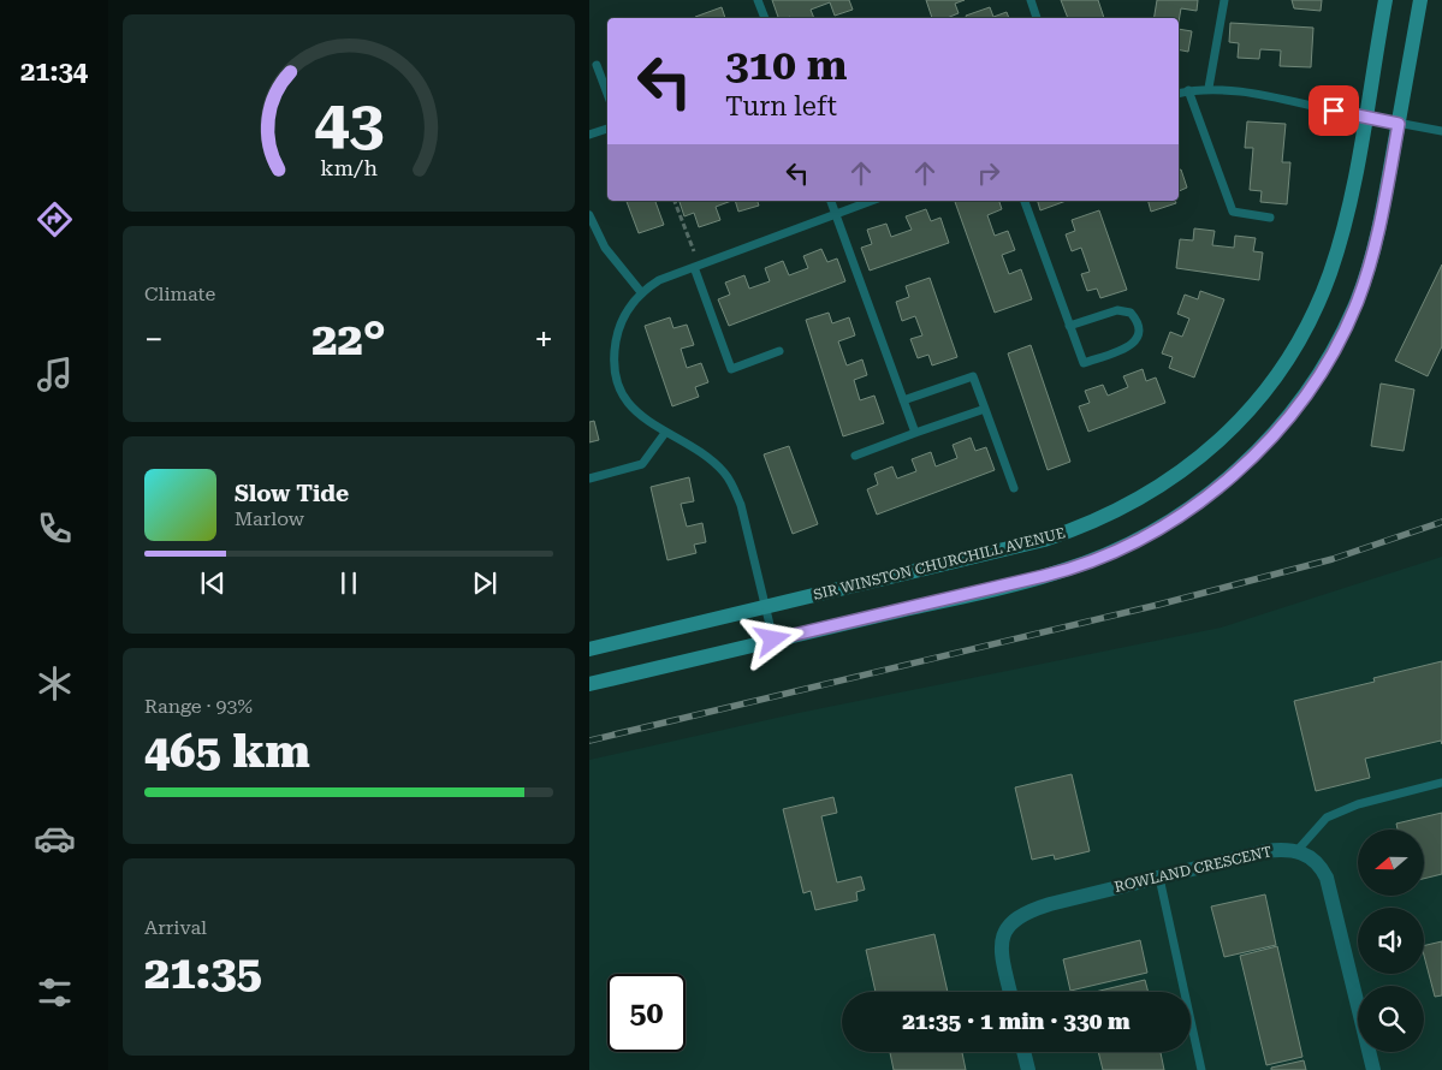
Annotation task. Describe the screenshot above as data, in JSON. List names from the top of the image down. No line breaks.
{"streets":{"main road":["SIR WINSTON CHURCHILL AVENUE"],"street":["ROWLAND CRESCENT"]},"north":"left","page":{"tabs":"21:34","turn":["310 m","Turn left"],"tile":["Climate",["Range · 93%","465 km"],["Arrival","21:35"]],"heat":["−","22°","+"],"song":["Slow Tide","Marlow"],"limit":"50","trip":"21:35 · 1 min · 330 m","gauge":["43","km/h"]}}
